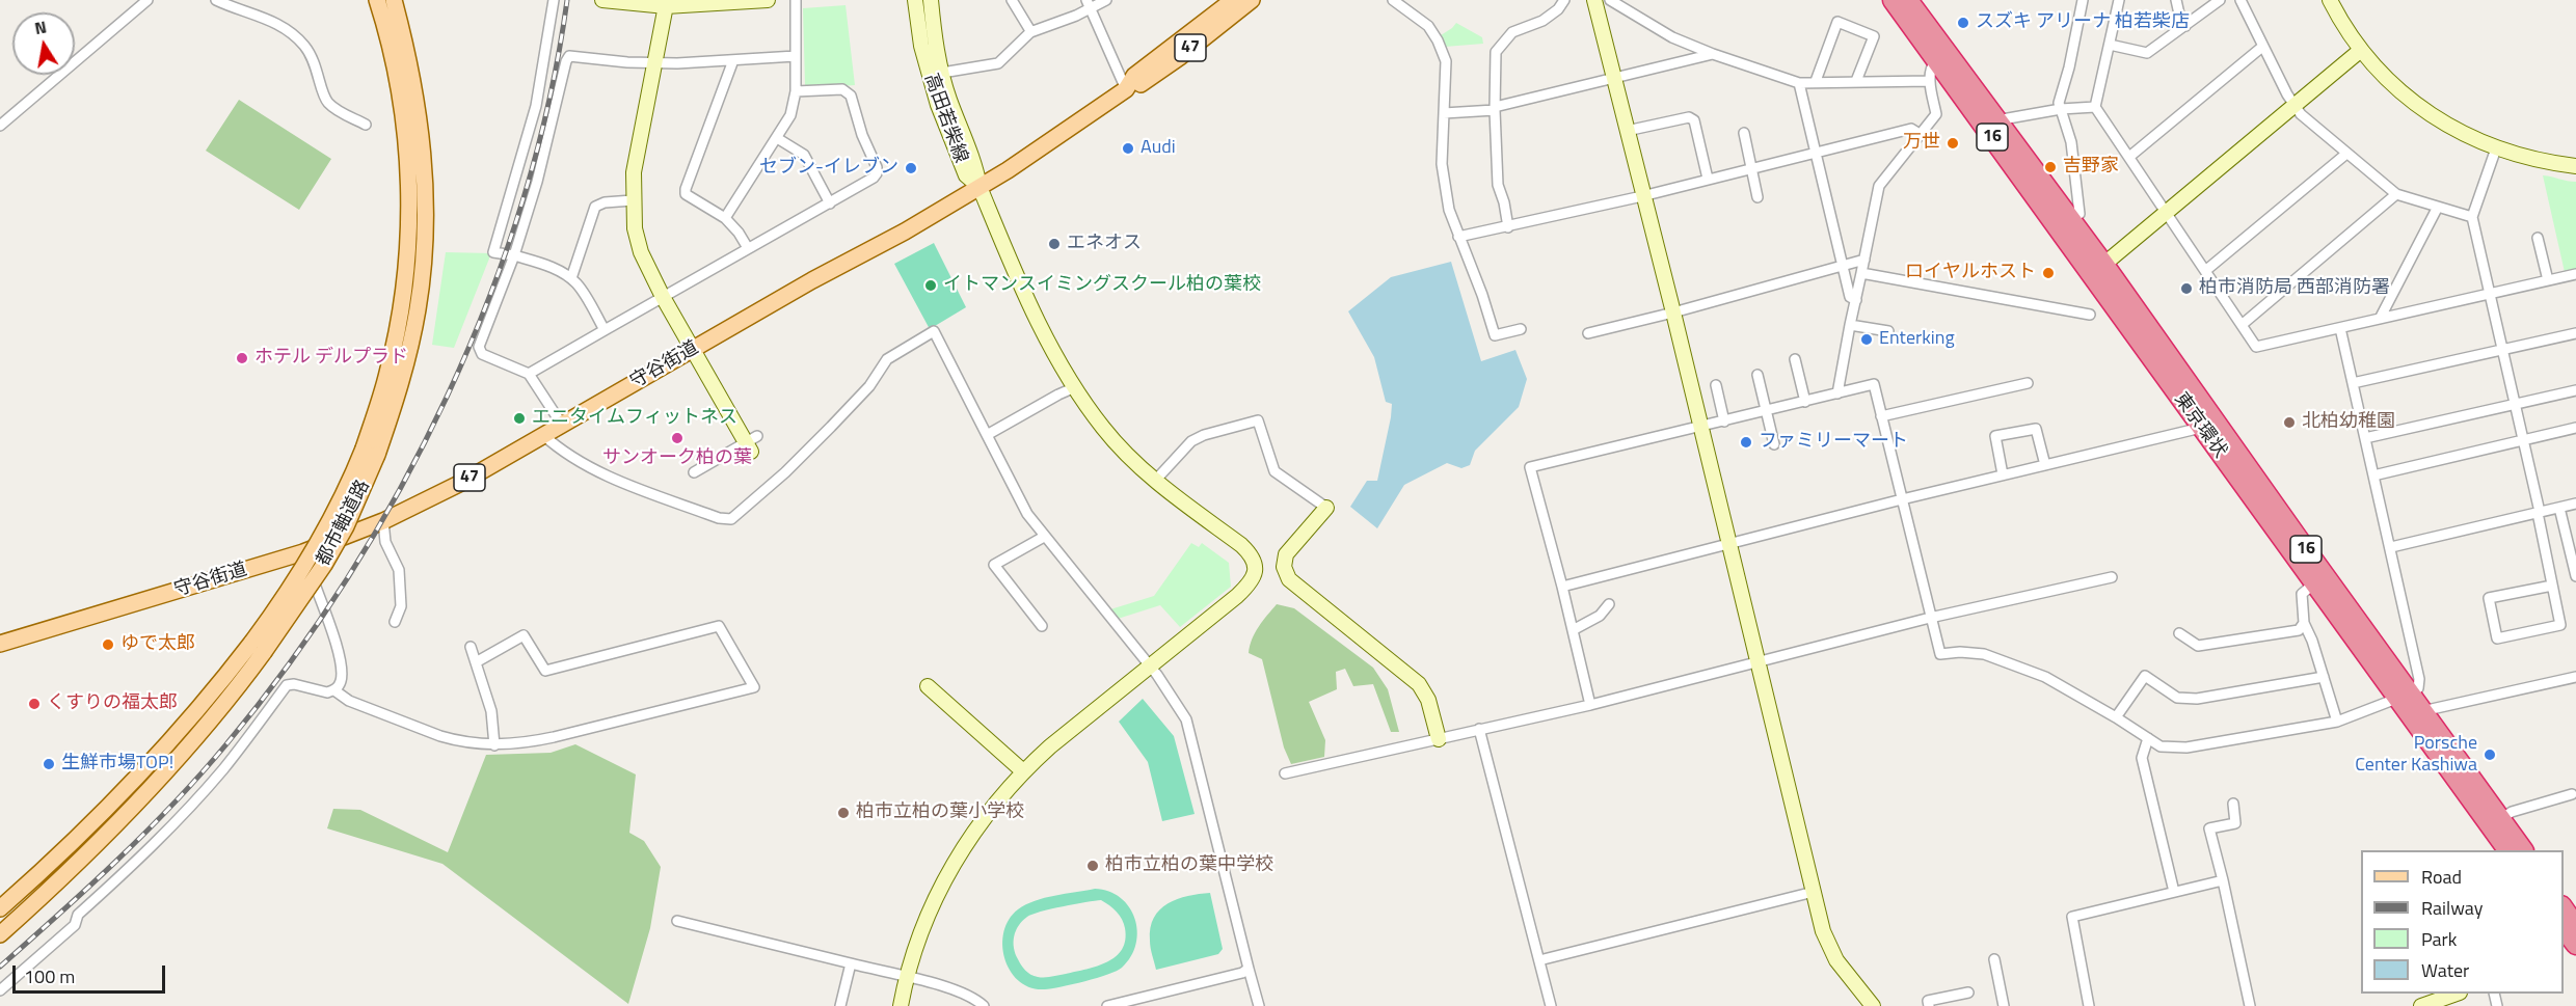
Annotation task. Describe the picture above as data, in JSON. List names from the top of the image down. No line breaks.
{"streets":{"highway":["16","東京環状"],"main road":["47","守谷街道","都市軸道路"],"street":["高田若柴線"]},"crossings":[["高田若柴線","守谷街道"]],"places":["スズキ アリーナ 柏若柴店","万世","Audi","吉野家","セブン-イレブン","エネオス","ロイヤルホスト","イトマンスイミングスクール柏の葉校","柏市消防局 西部消防署","Enterking","ホテル デルプラド","エニタイムフィットネス","北柏幼稚園","サンオーク柏の葉","ファミリーマート","ゆで太郎","くすりの福太郎","Porsche Center Kashiwa","生鮮市場TOP!","柏市立柏の葉小学校","柏市立柏の葉中学校"],"legend":["Road","Railway","Park","Water"],"scale_bar":"100 m","north":"top"}
